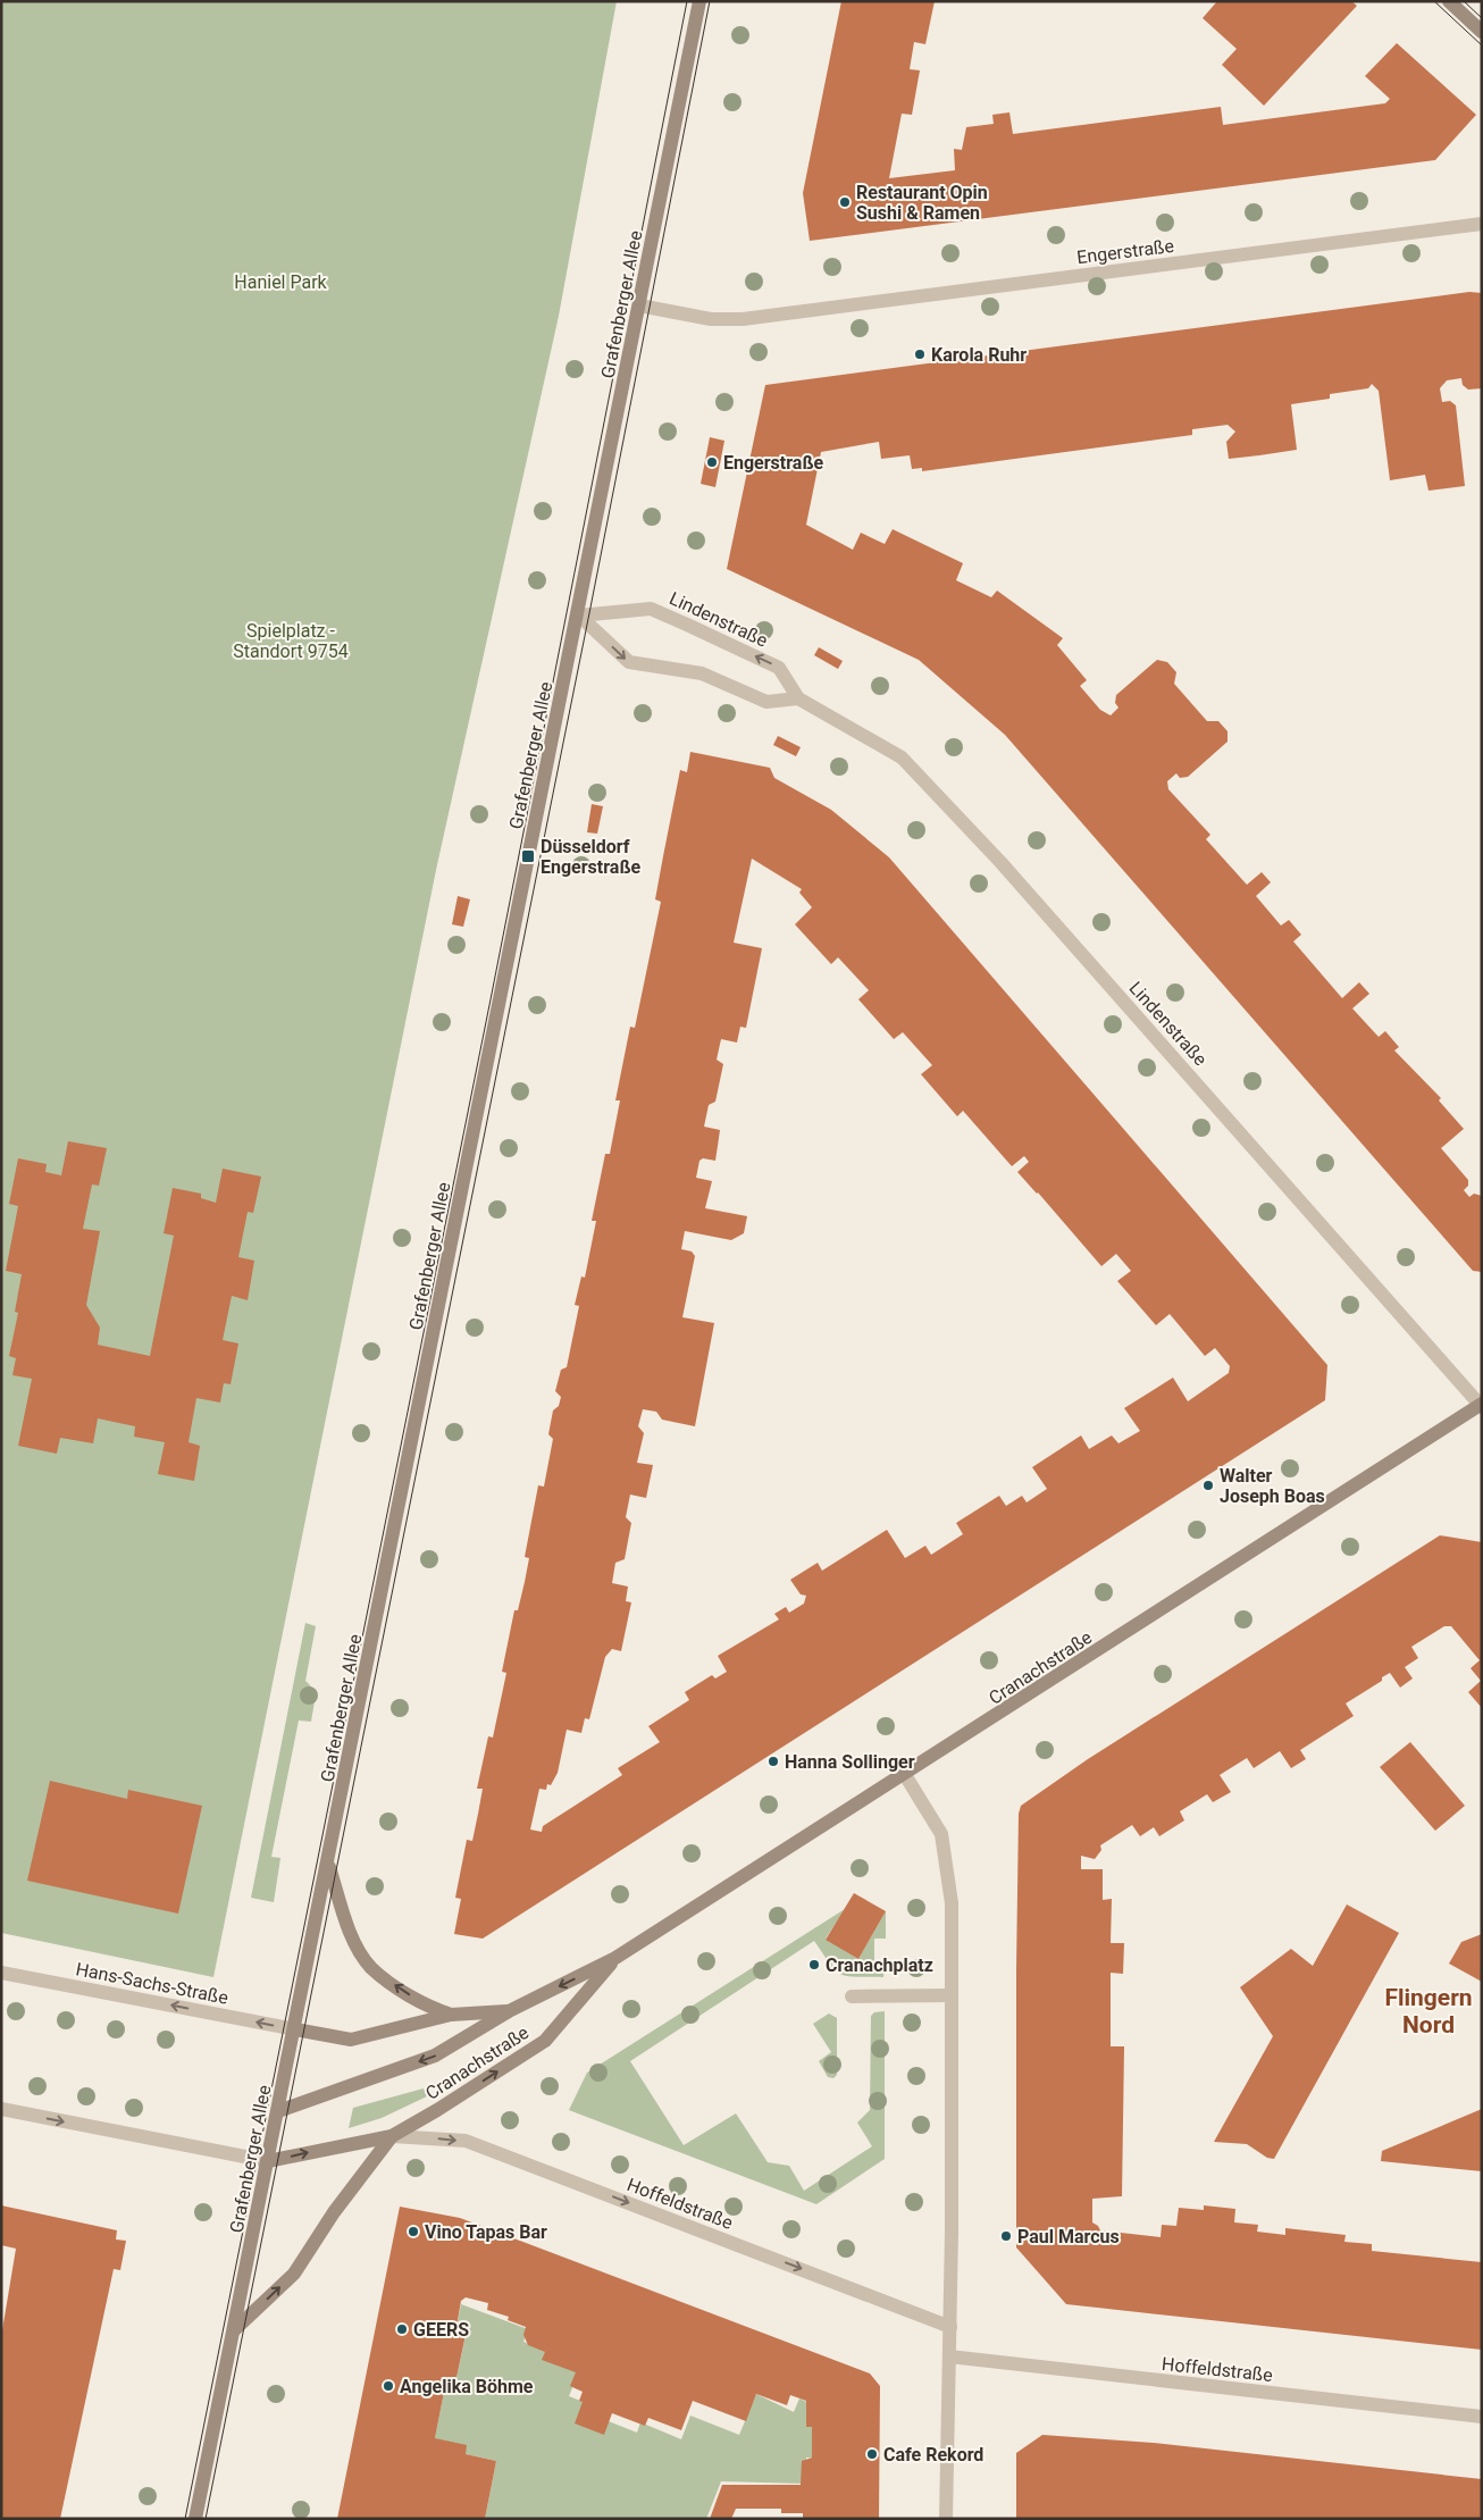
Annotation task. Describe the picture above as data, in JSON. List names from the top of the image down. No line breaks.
{"streets":{"main road":["Grafenberger Allee","Cranachstraße"],"street":["Engerstraße","Lindenstraße","Hans-Sachs-Straße","Hoffeldstraße"]},"crossings":[["Engerstraße","Grafenberger Allee"],["Grafenberger Allee","Lindenstraße"],["Grafenberger Allee","Cranachstraße"],["Grafenberger Allee","Hans-Sachs-Straße"],["Lindenstraße","Cranachstraße"],["Cranachstraße","Hans-Sachs-Straße"],["Cranachstraße","Hoffeldstraße"]],"one_way":["Hans-Sachs-Straße","Hoffeldstraße"],"districts":["Flingern Nord"],"parks":["Haniel Park","Spielplatz - Standort 9754"],"places":{"other":["Restaurant Opin Sushi & Ramen","Karola Ruhr","Engerstraße","Walter Joseph Boas","Hanna Sollinger","Cranachplatz","Vino Tapas Bar","Paul Marcus","GEERS","Angelika Böhme","Cafe Rekord"],"transit":["Düsseldorf Engerstraße"]}}
